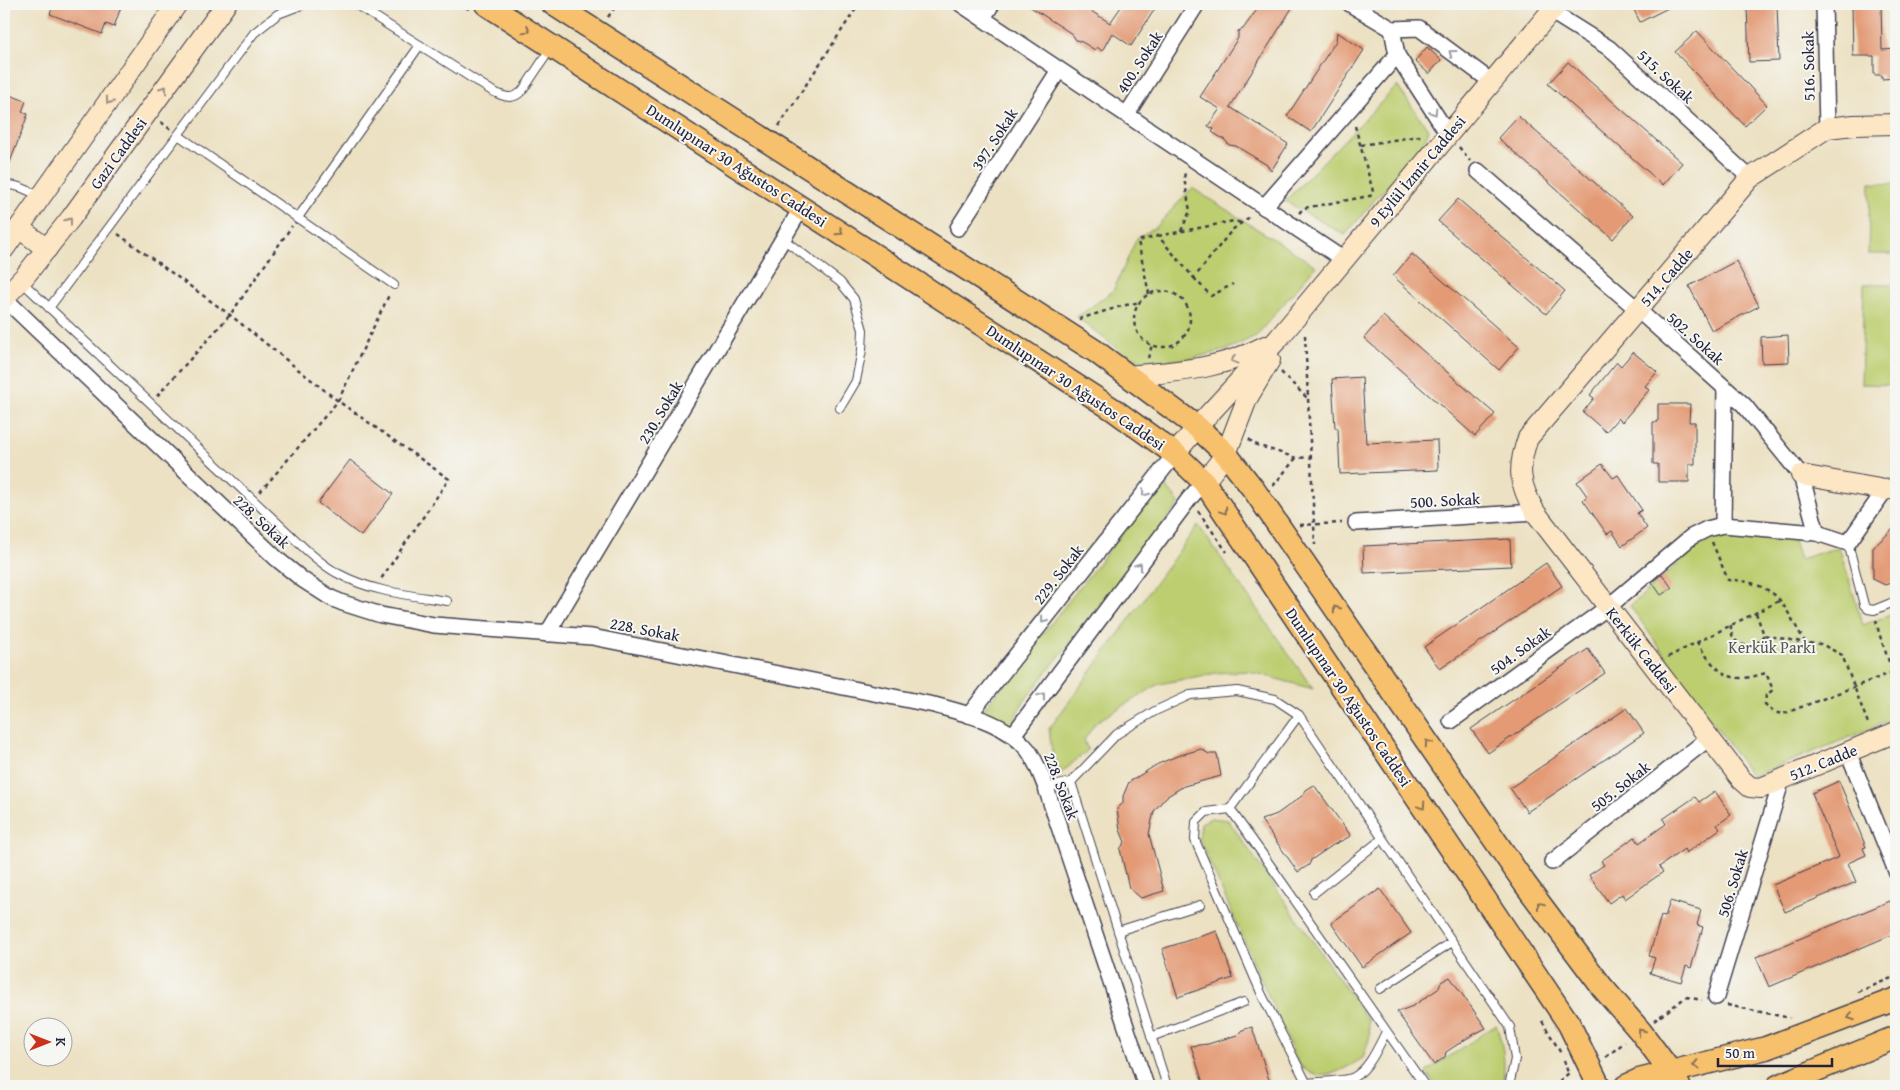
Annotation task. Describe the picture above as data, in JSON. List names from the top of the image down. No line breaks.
{"streets":{"main road":["Gazi Caddesi","Dumlupınar 30 Ağustos Caddesi","9 Eylül İzmir Caddesi","514. Cadde","Kerkük Caddesi","512. Cadde"],"street":["400. Sokak","516. Sokak","515. Sokak","397. Sokak","502. Sokak","230. Sokak","500. Sokak","228. Sokak","229. Sokak","504. Sokak","505. Sokak","506. Sokak"]},"crossings":[["516. Sokak","514. Cadde"],["515. Sokak","9 Eylül İzmir Caddesi"],["515. Sokak","514. Cadde"],["Gazi Caddesi","228. Sokak"],["Dumlupınar 30 Ağustos Caddesi","9 Eylül İzmir Caddesi"],["Dumlupınar 30 Ağustos Caddesi","230. Sokak"],["Dumlupınar 30 Ağustos Caddesi","229. Sokak"],["9 Eylül İzmir Caddesi","229. Sokak"],["514. Cadde","502. Sokak"],["514. Cadde","500. Sokak"],["514. Cadde","Kerkük Caddesi"],["502. Sokak","504. Sokak"],["230. Sokak","228. Sokak"],["500. Sokak","Kerkük Caddesi"],["228. Sokak","229. Sokak"],["504. Sokak","Kerkük Caddesi"],["Kerkük Caddesi","512. Cadde"],["Kerkük Caddesi","505. Sokak"],["512. Cadde","506. Sokak"]],"parks":["Kerkük Parkı"],"scale_bar":"50 m","north":"right"}
